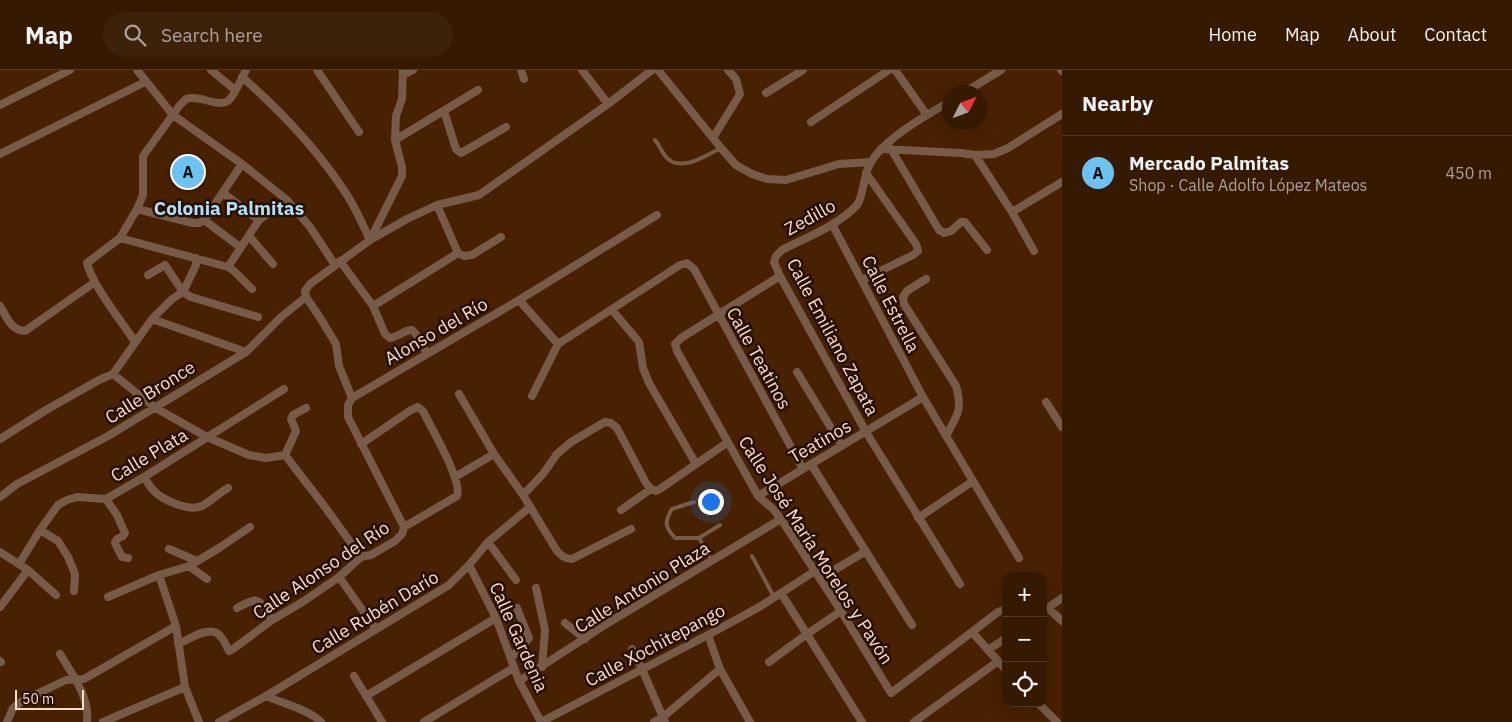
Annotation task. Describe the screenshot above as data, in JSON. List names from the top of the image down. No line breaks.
{"streets":{"street":["Zedillo","Calle Estrella","Alonso del Río","Calle Emiliano Zapata","Calle Teatinos","Calle Bronce","Teatinos","Calle Plata","Calle José María Morelos y Pavón","Calle Alonso del Río","Calle Antonio Plaza","Calle Rubén Darío","Calle Gardenia","Calle Xochitepango"]},"crossings":[["Zedillo","Calle Estrella"],["Zedillo","Calle Emiliano Zapata"],["Calle Estrella","Teatinos"],["Calle Emiliano Zapata","Teatinos"],["Calle Teatinos","Teatinos"],["Calle Teatinos","Calle José María Morelos y Pavón"],["Teatinos","Calle José María Morelos y Pavón"],["Calle José María Morelos y Pavón","Calle Antonio Plaza"],["Calle José María Morelos y Pavón","Calle Xochitepango"],["Calle Antonio Plaza","Calle Gardenia"],["Calle Rubén Darío","Calle Gardenia"],["Calle Gardenia","Calle Xochitepango"]],"districts":["Colonia Palmitas"],"scale_bar":"50 m","north":"top right","page":{"header":"Map","search":"Search here","nav":["Home","Map","About","Contact"],"heading":"Nearby","list":[{"mark":"A","name":"Mercado Palmitas","note":"Shop · Calle Adolfo López Mateos","value":"450 m"}],"pins":"A","map_buttons":["+","−"],"scale":"50 m"}}
